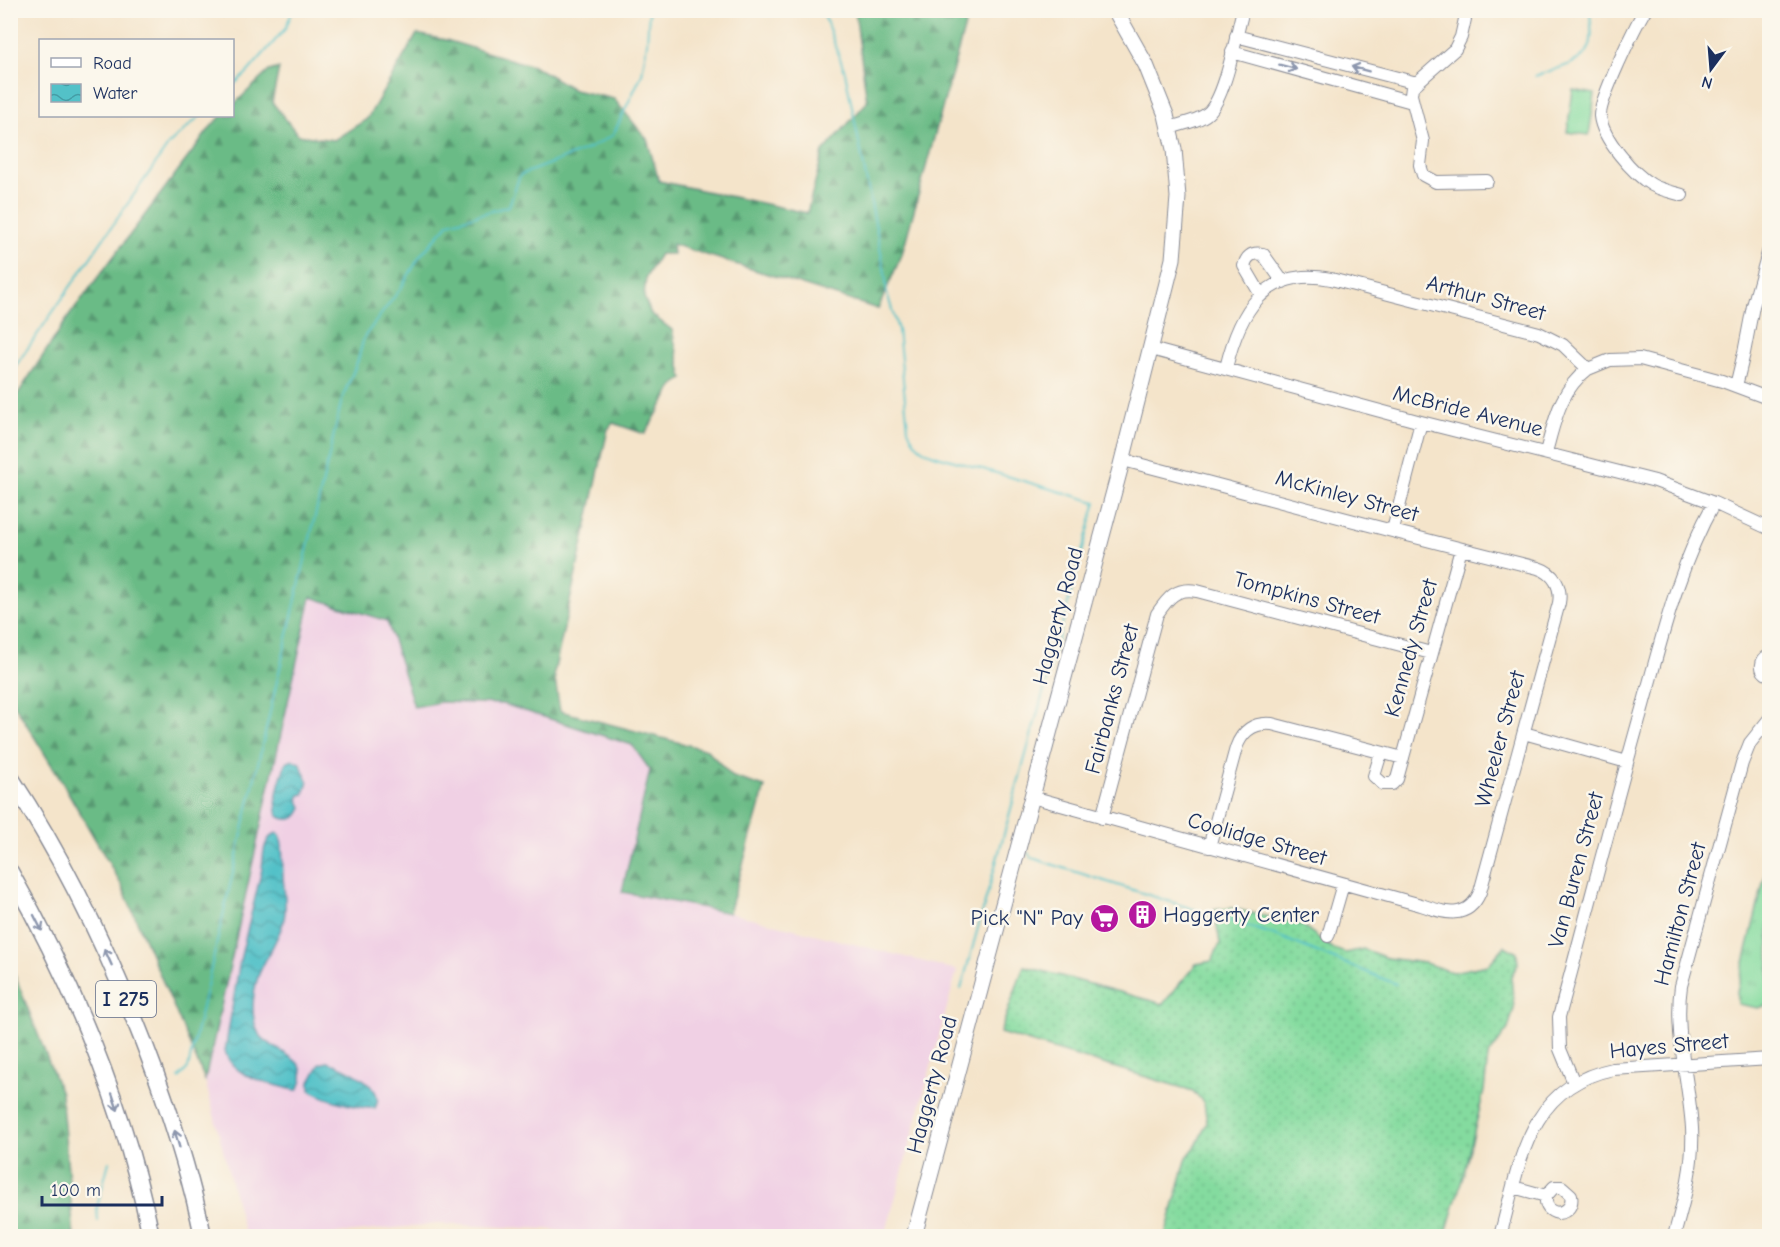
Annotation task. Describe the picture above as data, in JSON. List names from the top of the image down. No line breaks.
{"streets":{"highway":["I 275"],"main road":["Haggerty Road"],"street":["Arthur Street","McBride Avenue","McKinley Street","Tompkins Street","Kennedy Street","Fairbanks Street","Wheeler Street","Coolidge Street","Van Buren Street","Hamilton Street","Hayes Street"]},"crossings":[["Arthur Street","McBride Avenue"],["McBride Avenue","Haggerty Road"],["McBride Avenue","Van Buren Street"],["McKinley Street","Haggerty Road"],["McKinley Street","Kennedy Street"],["McKinley Street","Wheeler Street"],["Tompkins Street","Kennedy Street"],["Tompkins Street","Fairbanks Street"],["Haggerty Road","Coolidge Street"],["Fairbanks Street","Coolidge Street"],["Wheeler Street","Coolidge Street"],["Van Buren Street","Hayes Street"],["Hamilton Street","Hayes Street"]],"places":{"building":["Haggerty Center"],"supermarket":["Pick \"N\" Pay"]},"legend":["Road","Water"],"scale_bar":"100 m","north":"bottom"}
